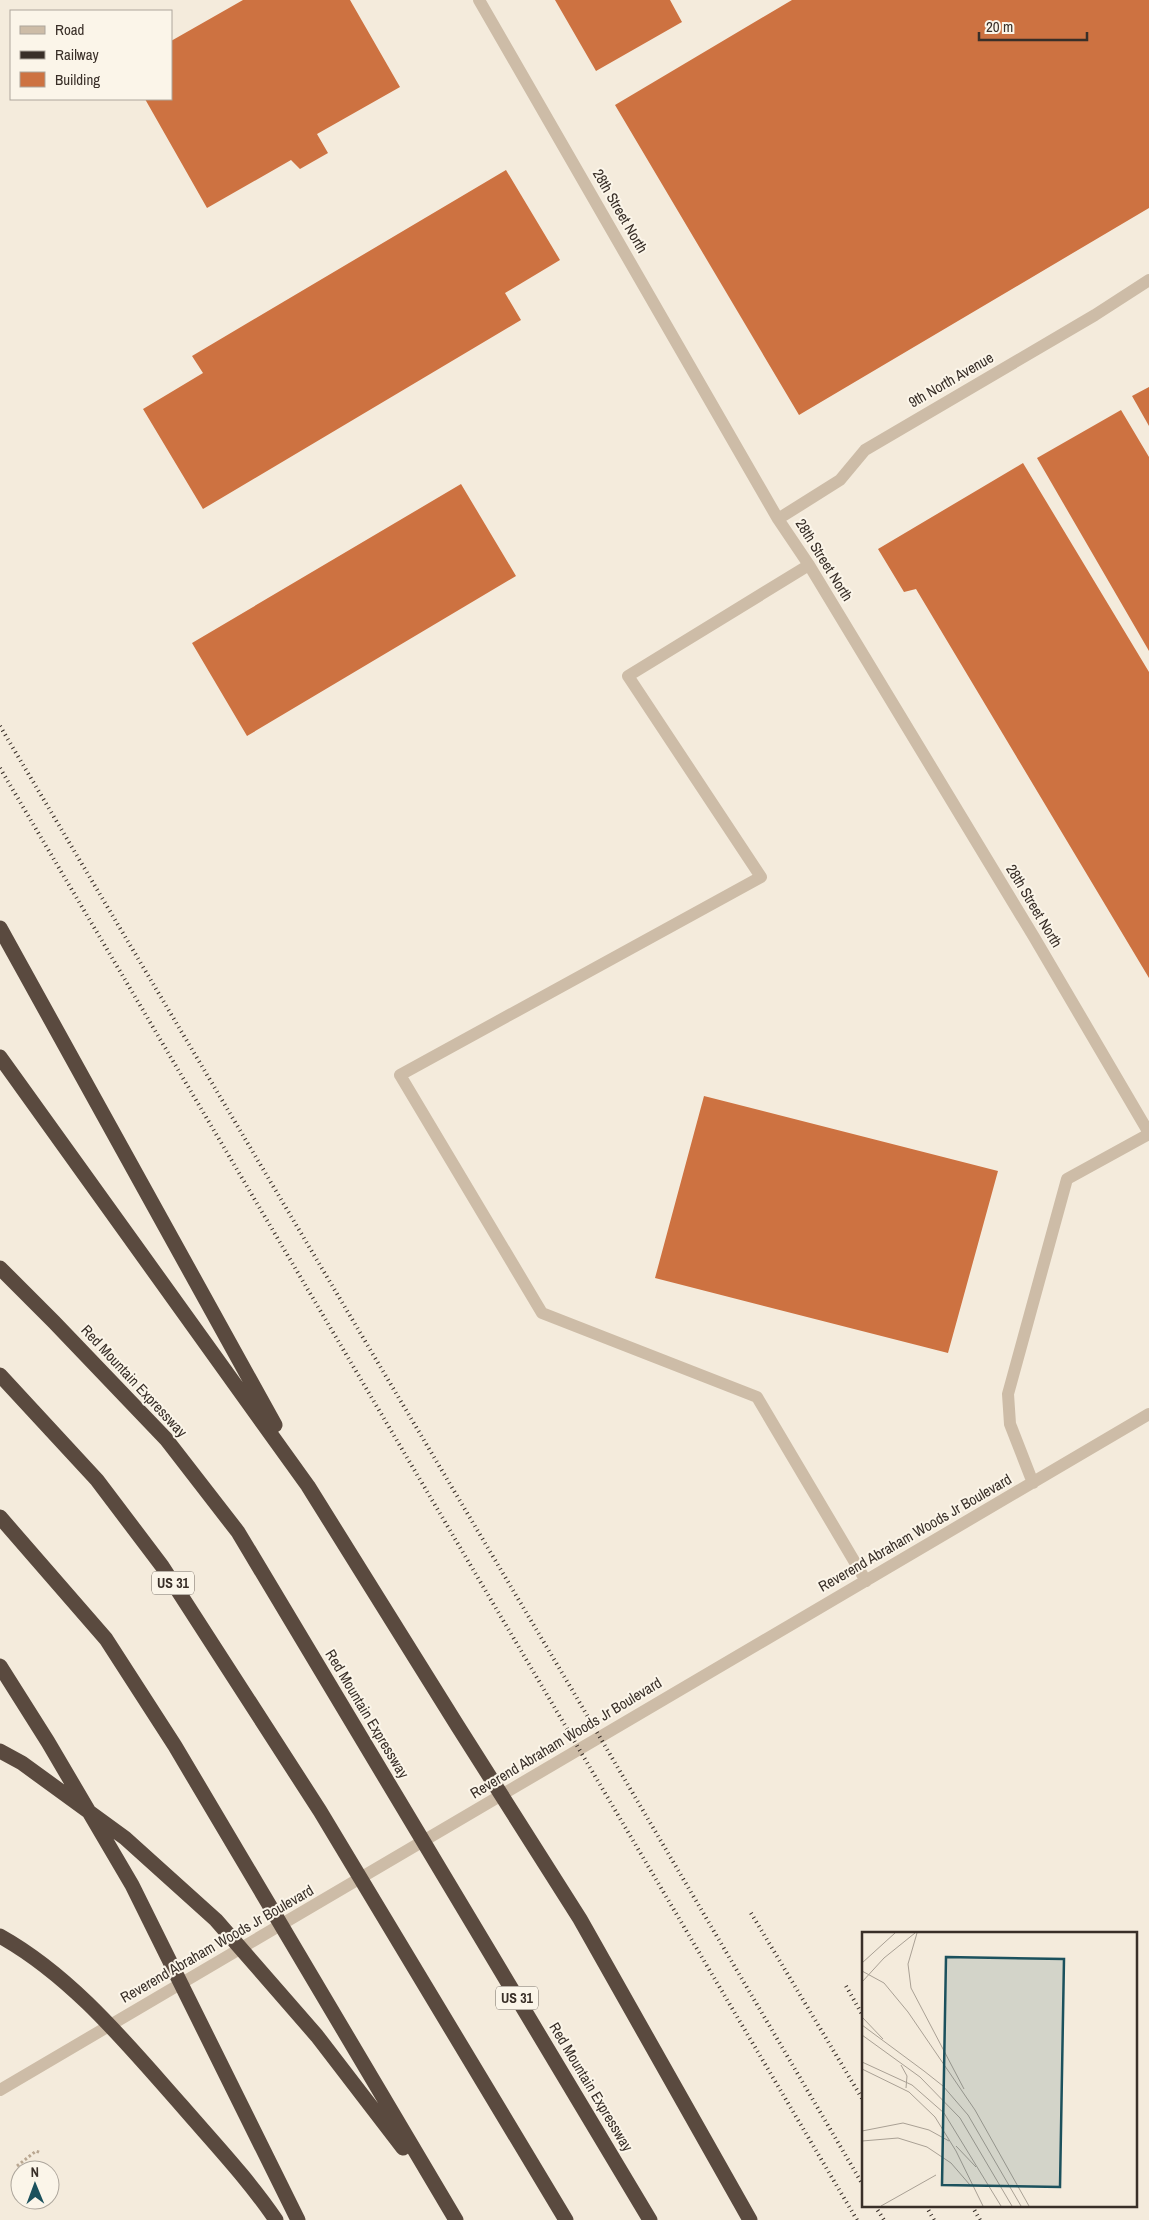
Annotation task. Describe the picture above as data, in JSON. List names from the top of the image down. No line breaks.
{"streets":{"highway":["Red Mountain Expressway","US 31"],"street":["28th Street North","9th North Avenue","Reverend Abraham Woods Jr Boulevard"]},"crossings":[["28th Street North","9th North Avenue"]],"legend":["Road","Railway","Building"],"scale_bar":"20 m","north":"top"}
